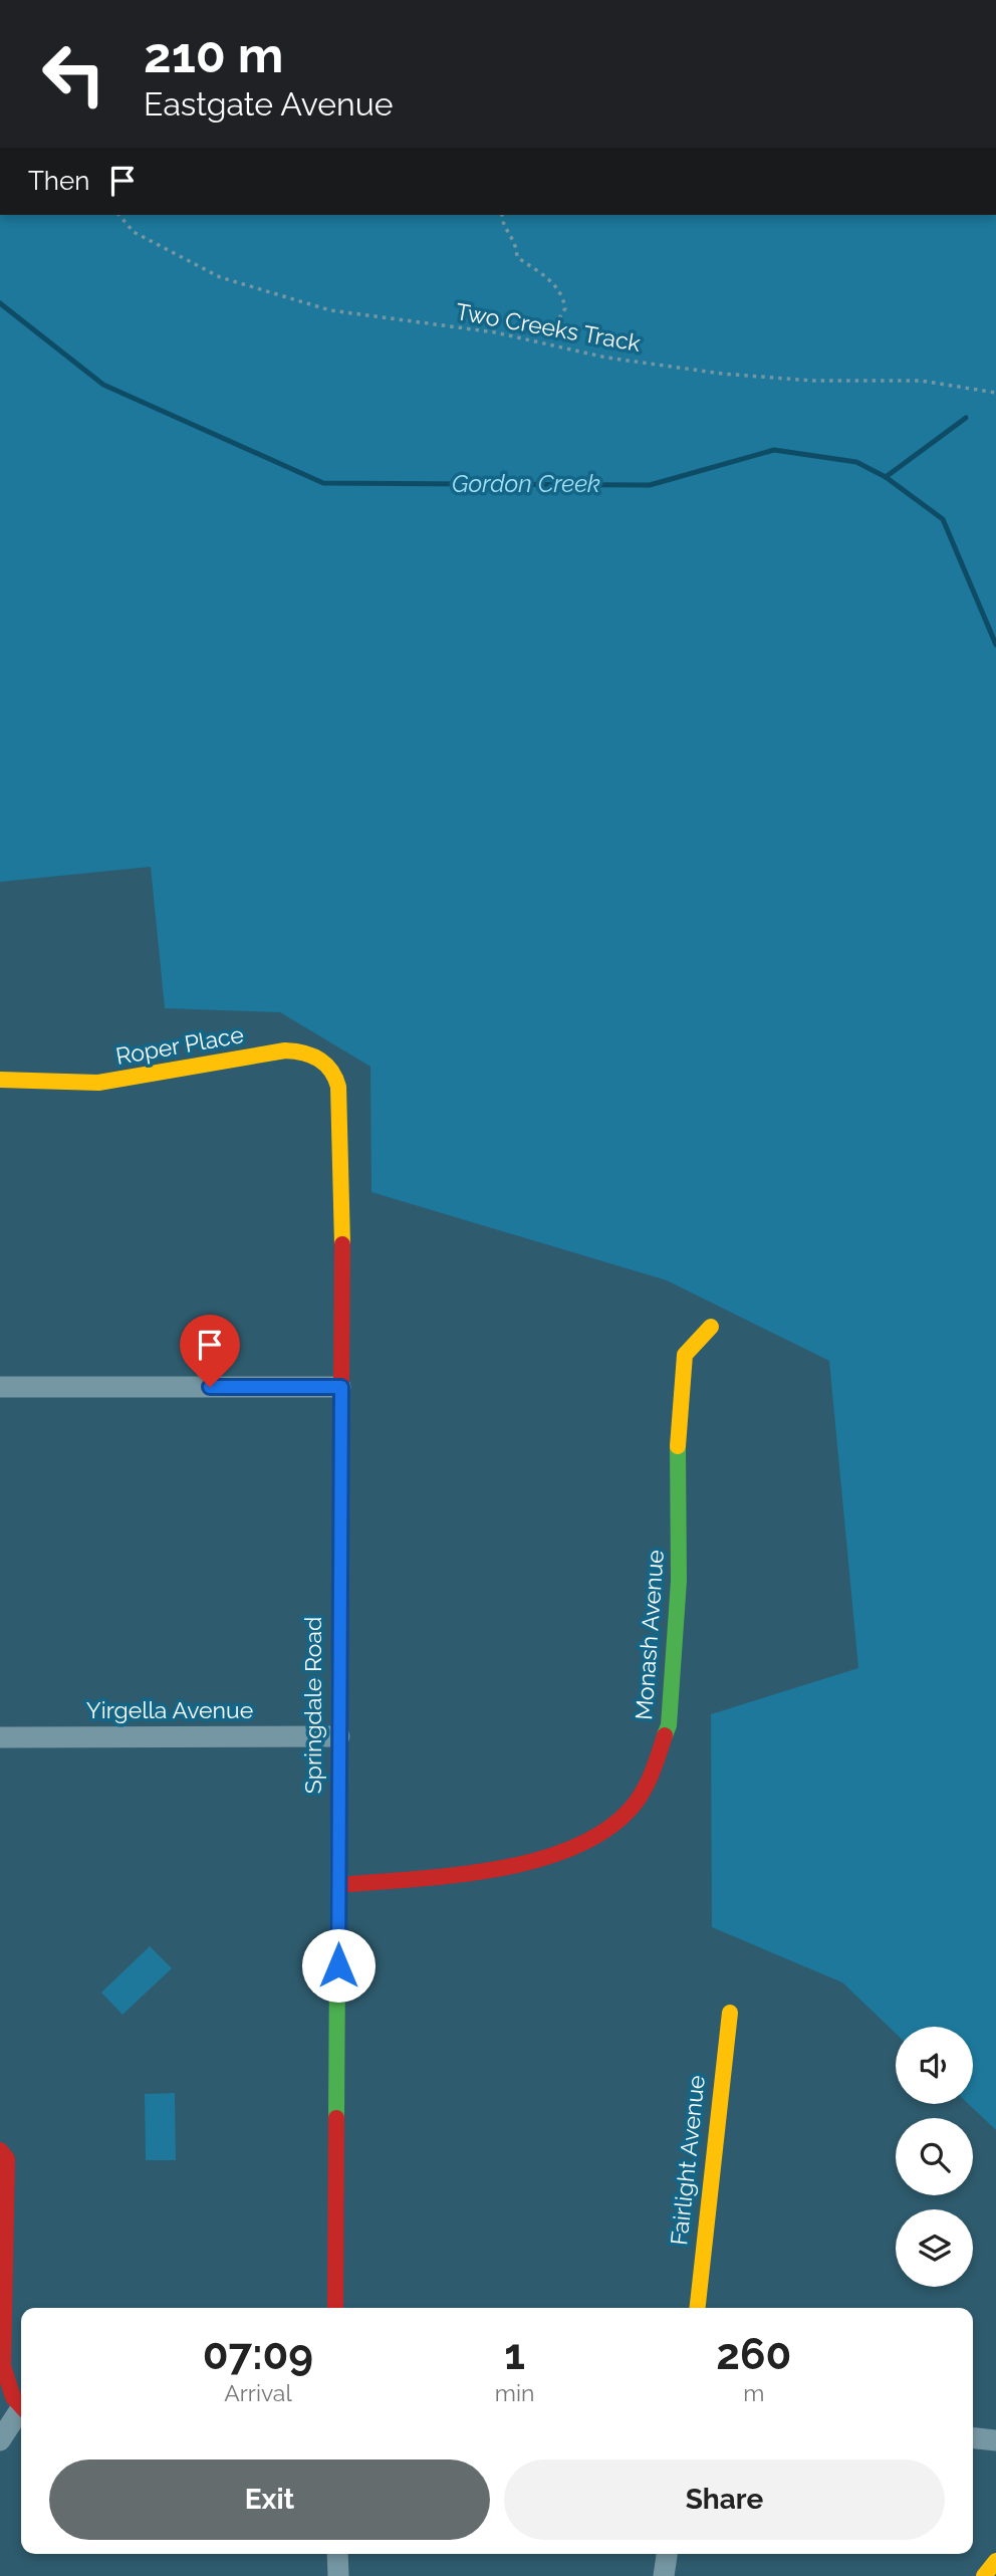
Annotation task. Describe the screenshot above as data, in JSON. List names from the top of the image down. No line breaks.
{"streets":{"street":["Roper Place","Monash Avenue","Springdale Road","Yirgella Avenue","Fairlight Avenue"],"path":["Two Creeks Track"]},"crossings":[["Roper Place","Springdale Road"],["Monash Avenue","Springdale Road"],["Springdale Road","Yirgella Avenue"]],"water":["Gordon Creek"],"page":{"turn":["210 m","Eastgate Avenue"],"then":"Then","eta":["07:09","Arrival","1","min","260","m"],"buttons":["Exit","Share"]}}
